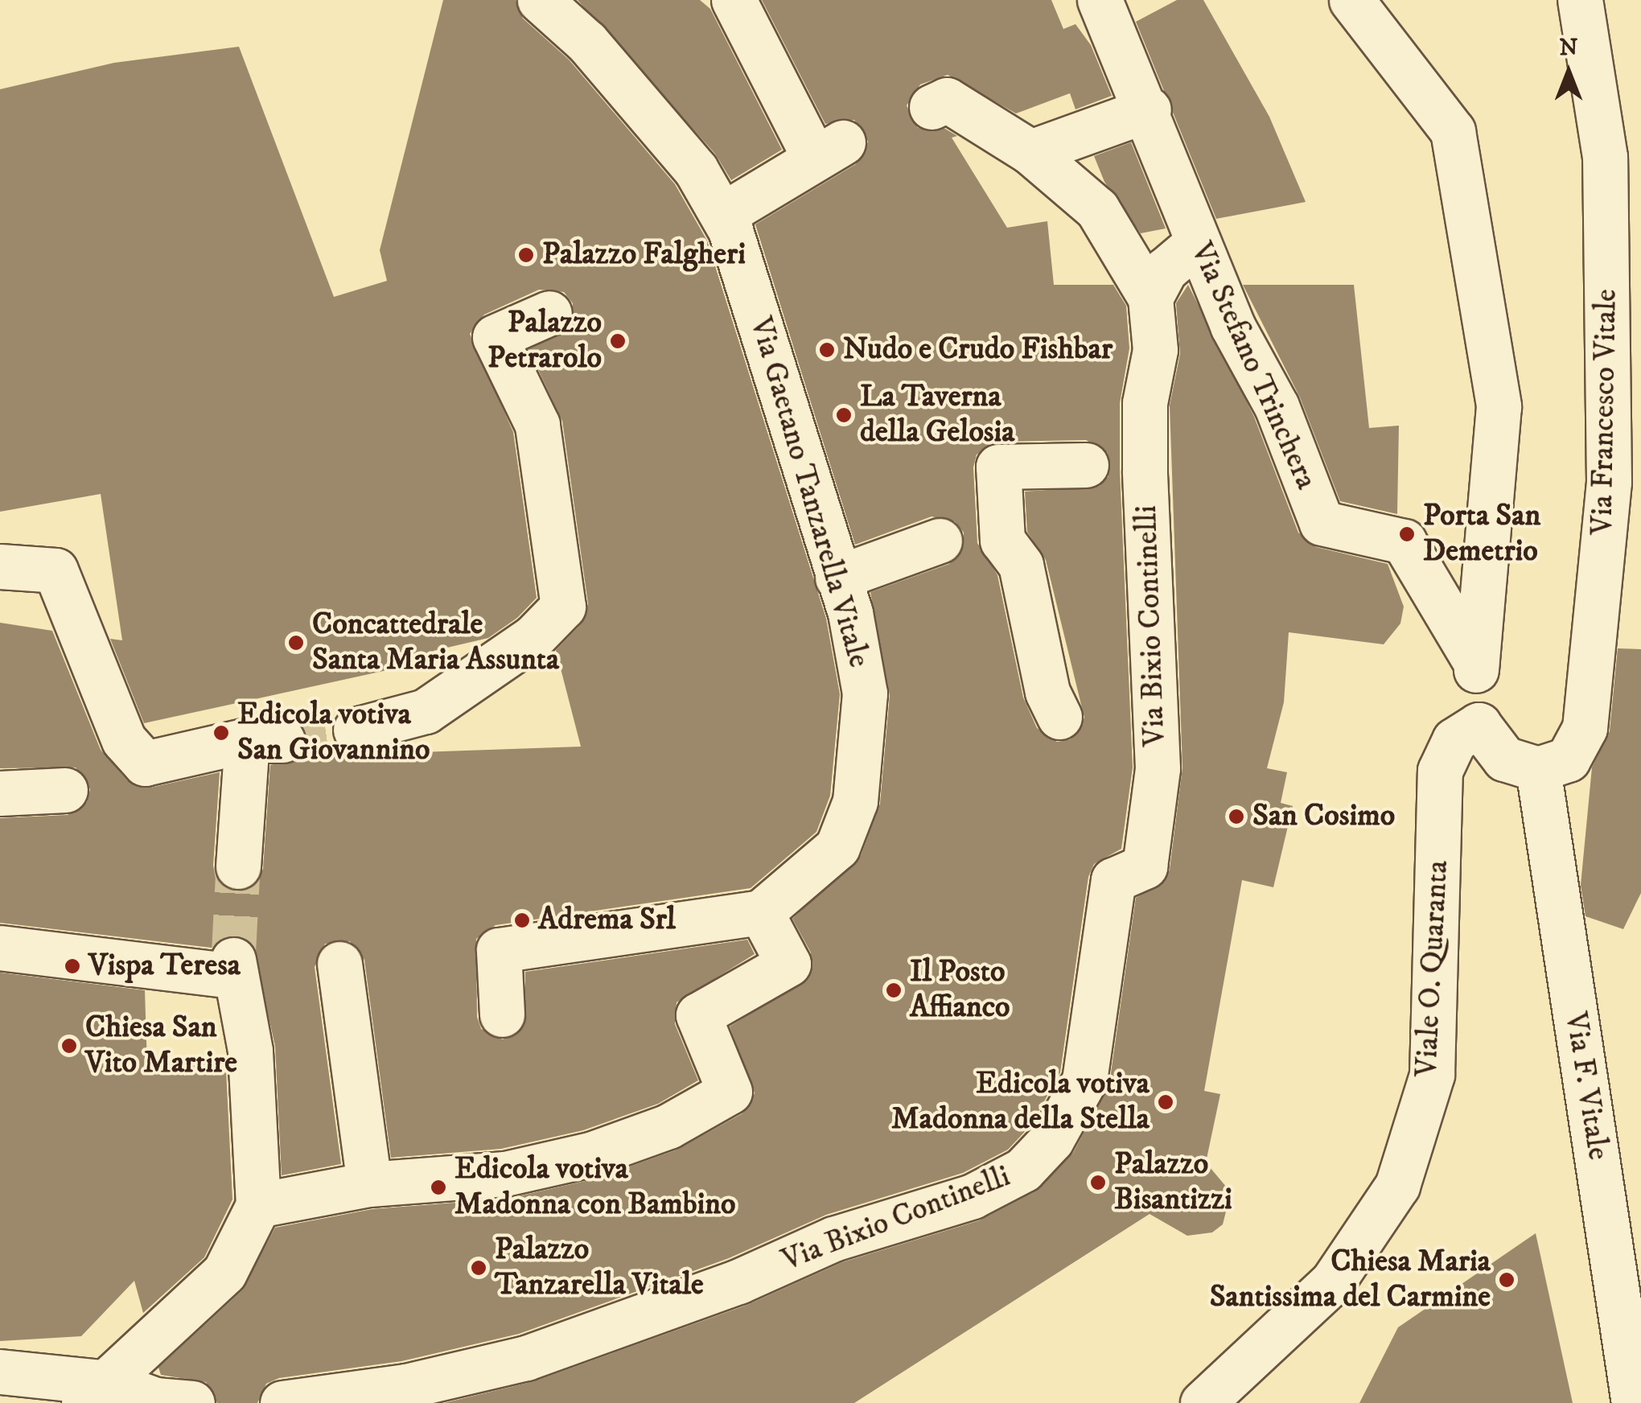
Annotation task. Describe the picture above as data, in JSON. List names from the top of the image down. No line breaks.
{"streets":{"street":["Via Stefano Trinchera","Via Francesco Vitale","Via Gaetano Tanzarella Vitale","Via Bixio Continelli","Viale O. Quaranta","Via F. Vitale"]},"crossings":[["Via Francesco Vitale","Via F. Vitale"]],"places":["Palazzo Falgheri","Palazzo Petrarolo","Nudo e Crudo Fishbar","La Taverna della Gelosia","Porta San Demetrio","Concattedrale Santa Maria Assunta","Edicola votiva San Giovannino","San Cosimo","Adrema Srl","Vispa Teresa","Il Posto Affianco","Chiesa San Vito Martire","Edicola votiva Madonna della Stella","Palazzo Bisantizzi","Edicola votiva Madonna con Bambino","Palazzo Tanzarella Vitale","Chiesa Maria Santissima del Carmine"],"north":"top"}
